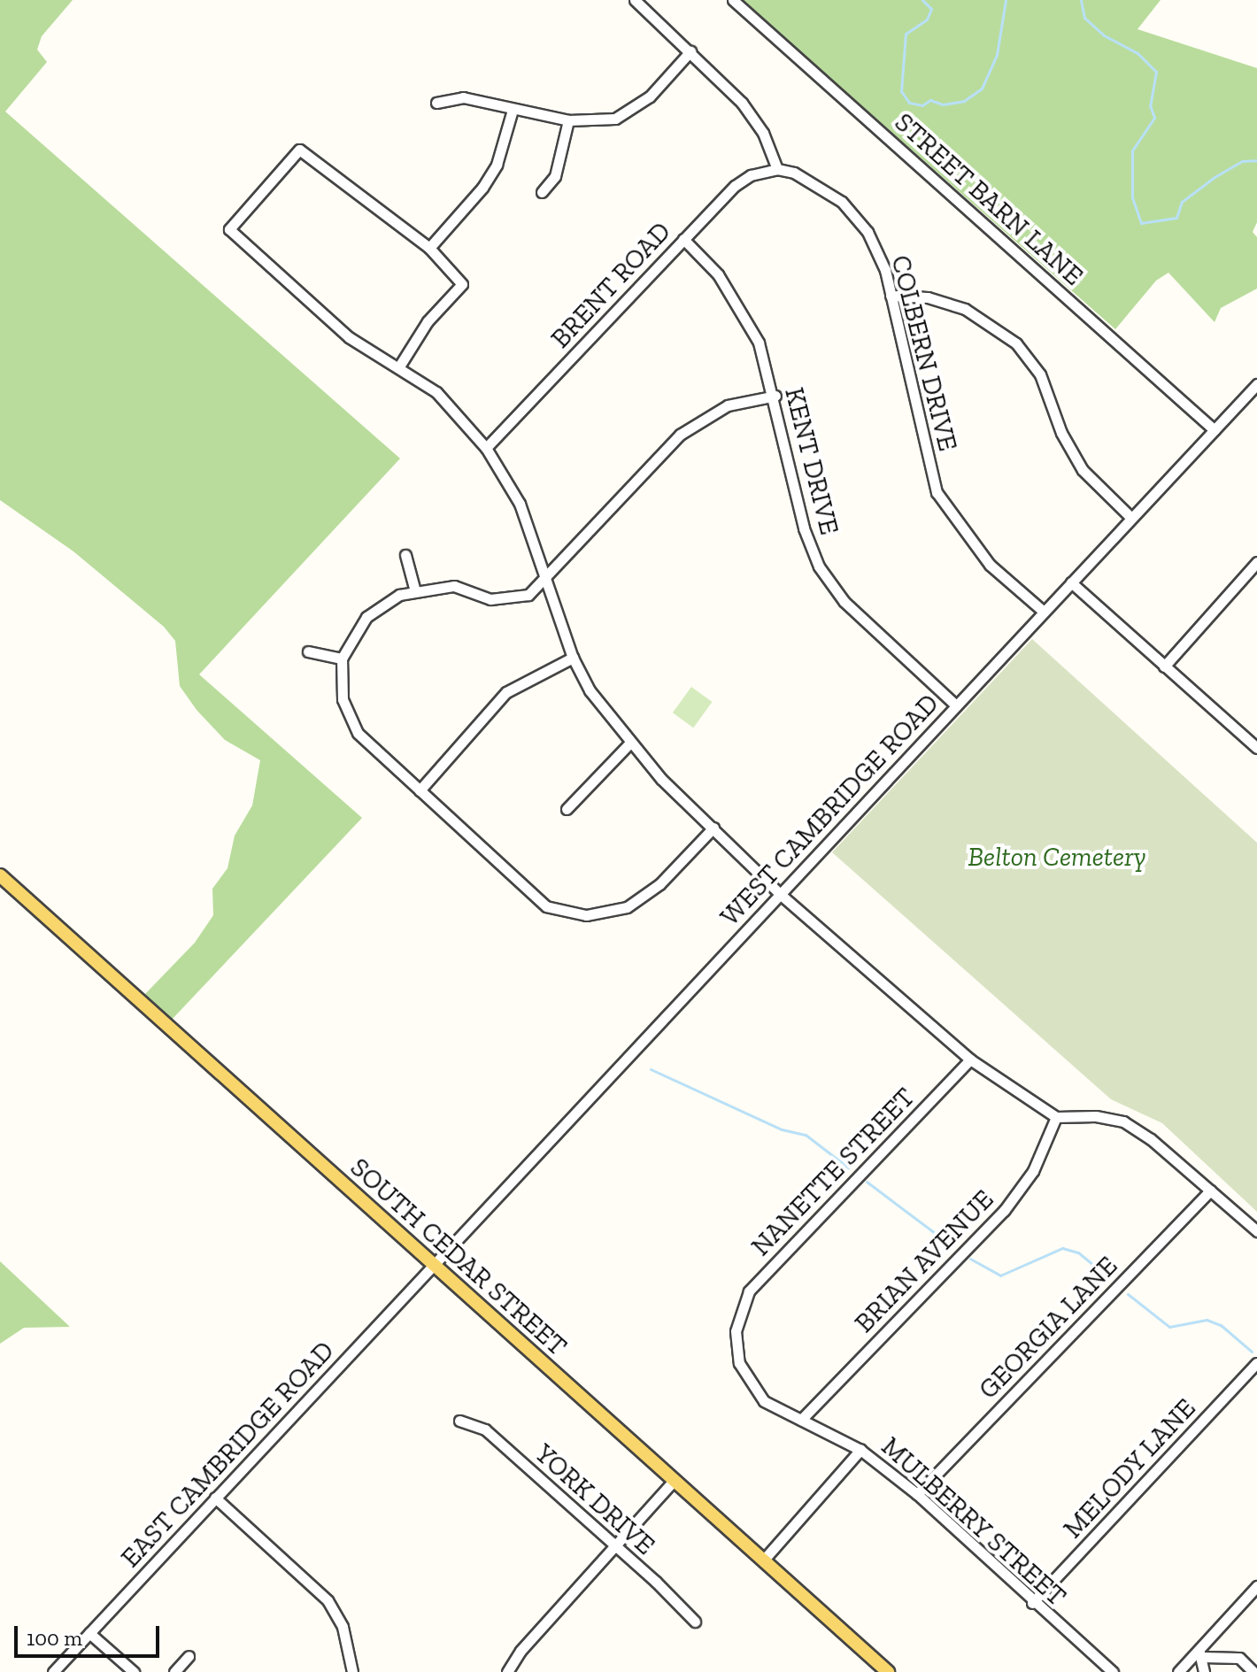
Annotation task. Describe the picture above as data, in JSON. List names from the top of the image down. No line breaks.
{"streets":{"main road":["SOUTH CEDAR STREET"],"street":["STREET BARN LANE","BRENT ROAD","COLBERN DRIVE","KENT DRIVE","WEST CAMBRIDGE ROAD","NANETTE STREET","BRIAN AVENUE","GEORGIA LANE","EAST CAMBRIDGE ROAD","MELODY LANE","YORK DRIVE","MULBERRY STREET"]},"crossings":[["STREET BARN LANE","WEST CAMBRIDGE ROAD"],["BRENT ROAD","COLBERN DRIVE"],["BRENT ROAD","KENT DRIVE"],["COLBERN DRIVE","WEST CAMBRIDGE ROAD"],["KENT DRIVE","WEST CAMBRIDGE ROAD"],["WEST CAMBRIDGE ROAD","SOUTH CEDAR STREET"],["WEST CAMBRIDGE ROAD","EAST CAMBRIDGE ROAD"],["NANETTE STREET","MULBERRY STREET"],["SOUTH CEDAR STREET","EAST CAMBRIDGE ROAD"],["BRIAN AVENUE","MULBERRY STREET"],["GEORGIA LANE","MULBERRY STREET"],["MELODY LANE","MULBERRY STREET"]],"parks":["Belton Cemetery"],"scale_bar":"100 m"}
